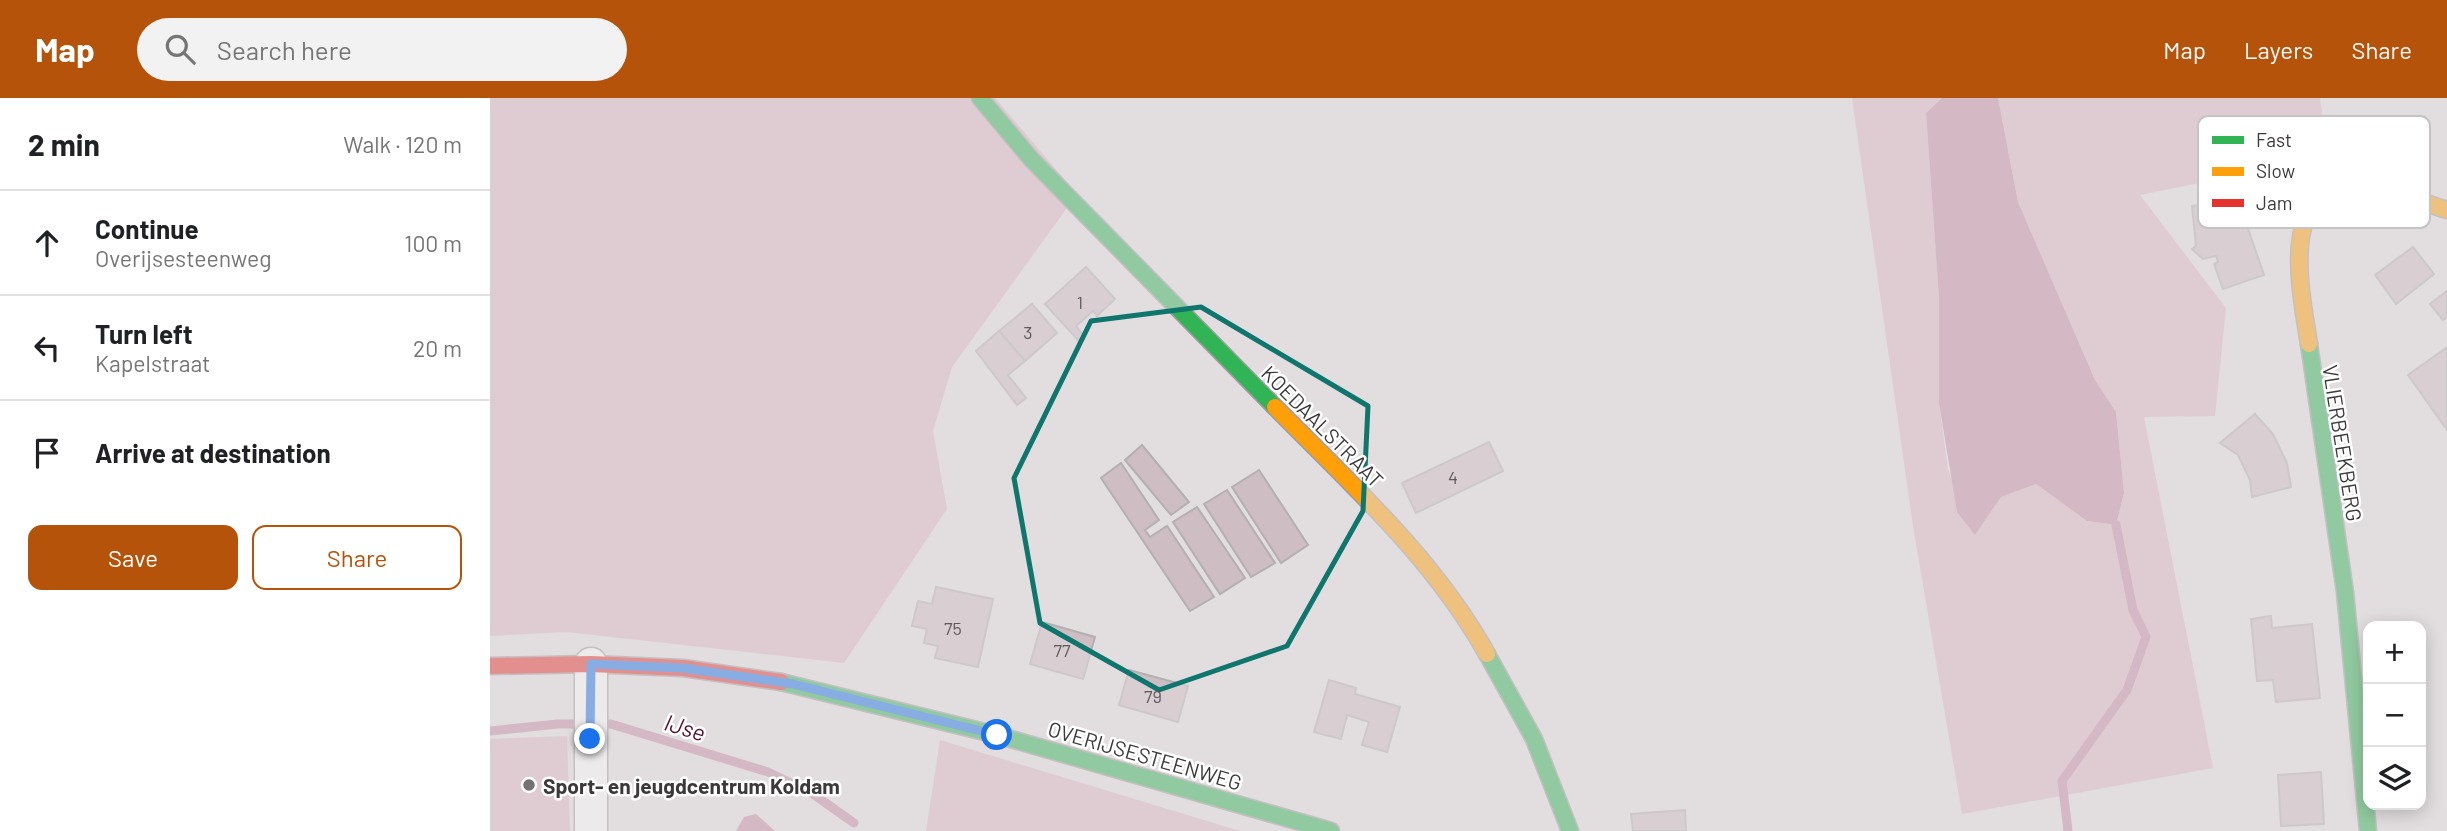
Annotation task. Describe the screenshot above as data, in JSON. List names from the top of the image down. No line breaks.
{"streets":{"street":["KOEDAALSTRAAT","VLIERBEEKBERG","OVERIJSESTEENWEG"]},"water":["IJse"],"places":["Sport- en jeugdcentrum Koldam"],"house_numbers":["1","3","4","75","77","79"],"legend":["Fast","Slow","Jam"],"page":{"header":"Map","search":"Search here","nav":["Map","Layers","Share"],"heading":["2 min","Walk · 120 m"],"list":[["Continue","Overijsesteenweg","100 m"],["Turn left","Kapelstraat","20 m"],"Arrive at destination"],"buttons":["Save","Share"],"map_buttons":["+","−"]}}
